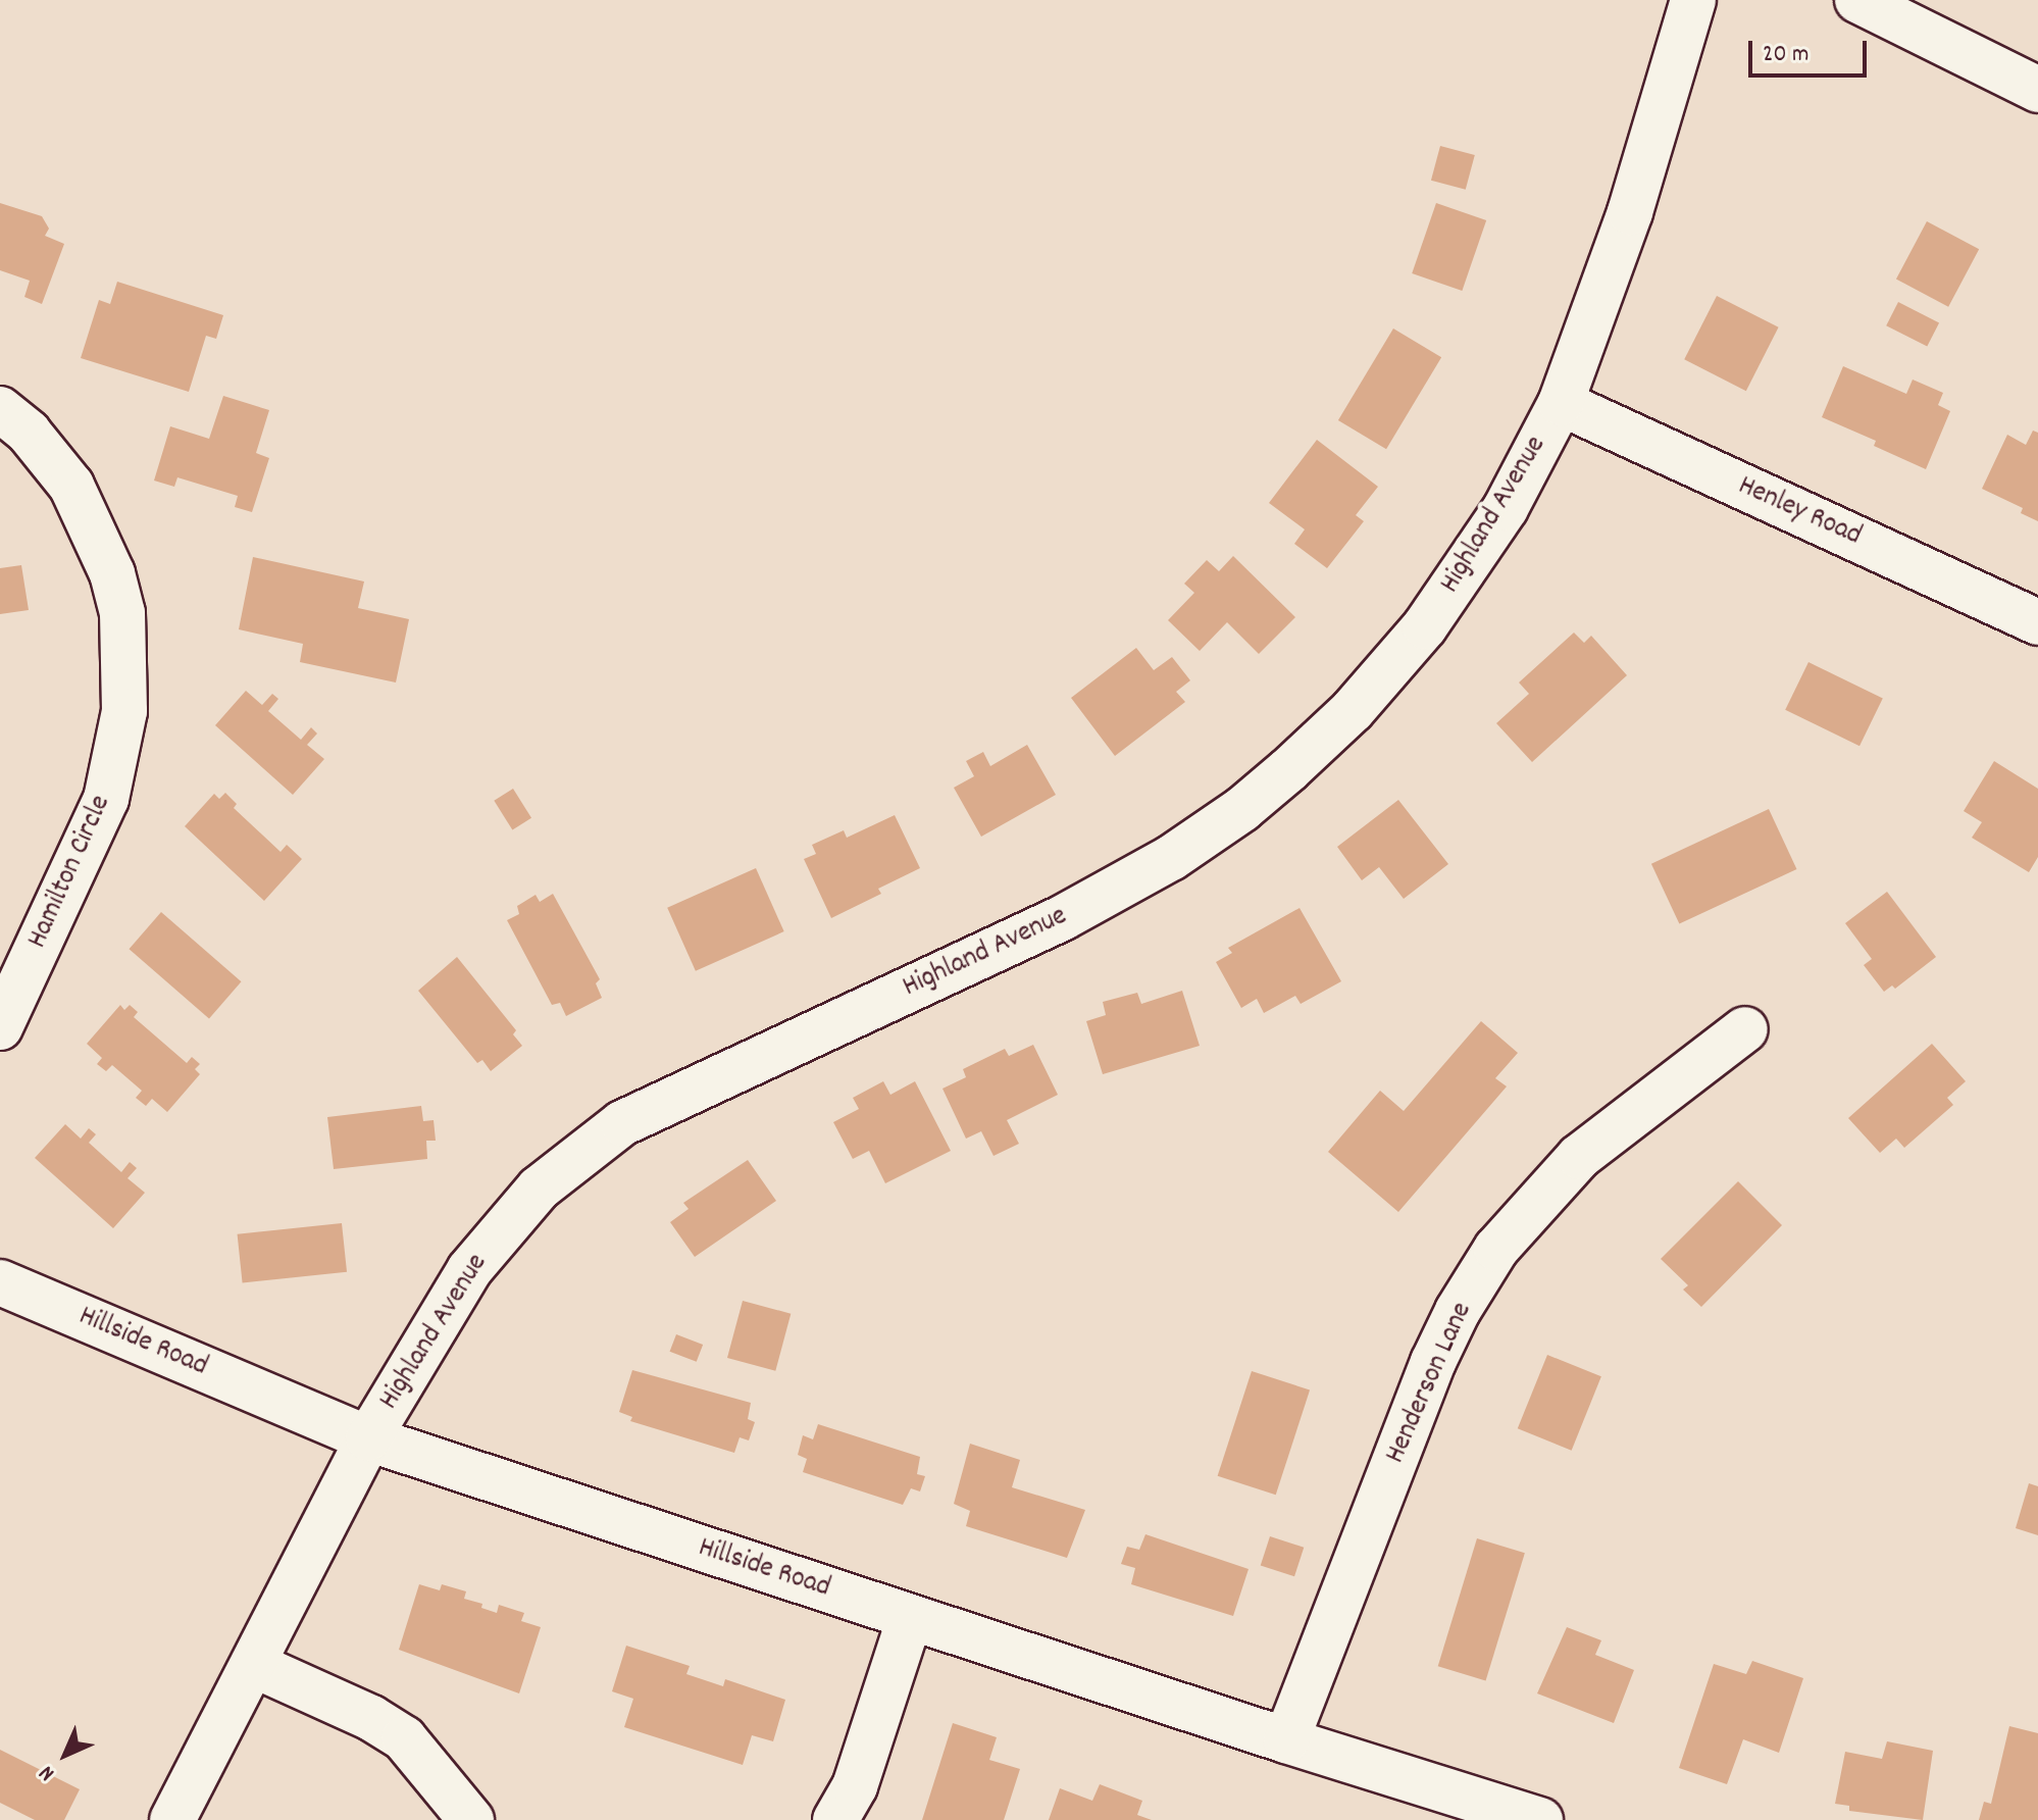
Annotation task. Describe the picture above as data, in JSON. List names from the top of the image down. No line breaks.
{"streets":{"street":["Henley Road","Highland Avenue","Hamilton Circle","Hillside Road","Henderson Lane"]},"crossings":[["Henley Road","Highland Avenue"],["Highland Avenue","Hillside Road"],["Hillside Road","Henderson Lane"]],"scale_bar":"20 m","north":"bottom left"}
